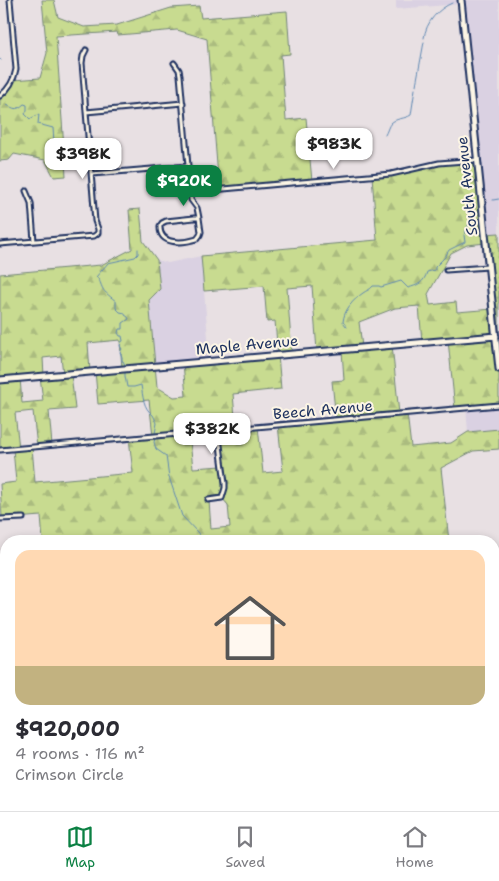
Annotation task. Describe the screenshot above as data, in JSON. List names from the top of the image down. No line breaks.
{"streets":{"street":["South Avenue","Maple Avenue","Beech Avenue"]},"crossings":[["South Avenue","Maple Avenue"]],"page":{"price":["$983K","$398K","$920K","$382K"],"list":[{"name":"$920,000","note":"4 rooms · 116 m² · Crimson Circle"}],"tabs":["Map","Saved","Home"]}}
